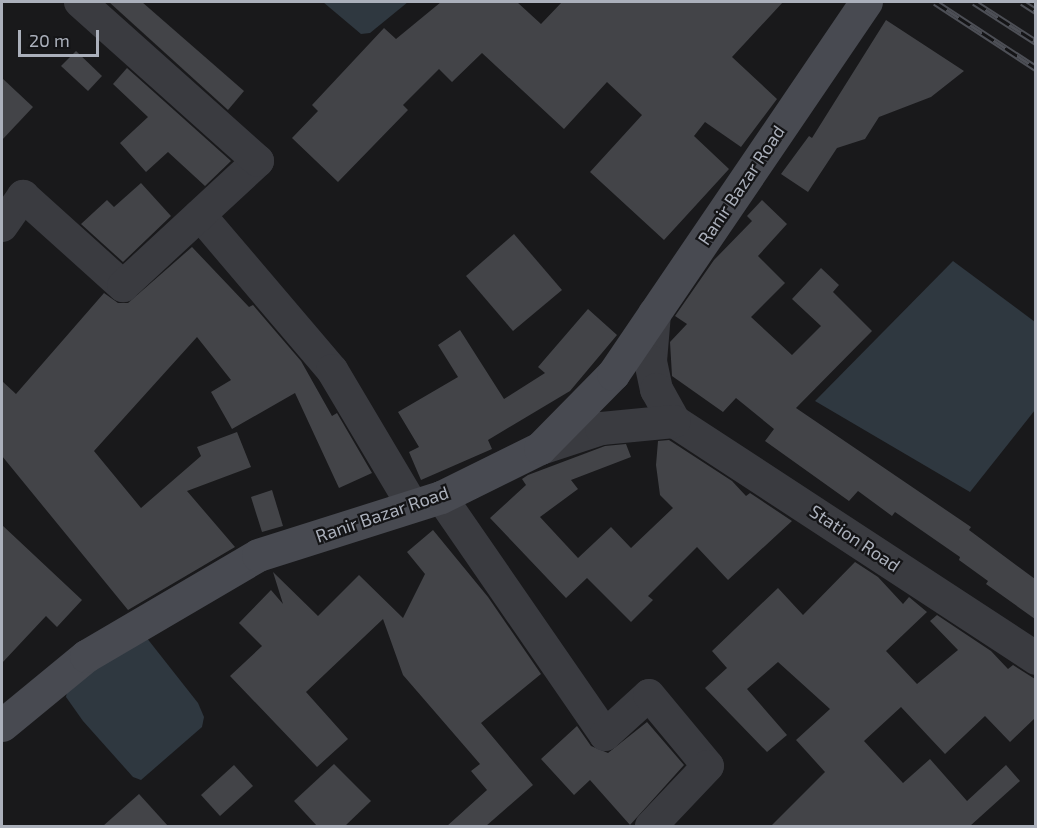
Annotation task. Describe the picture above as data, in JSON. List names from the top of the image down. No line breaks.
{"streets":{"main road":["Ranir Bazar Road"],"street":["Station Road"]},"crossings":[["Ranir Bazar Road","Station Road"]],"scale_bar":"20 m"}
